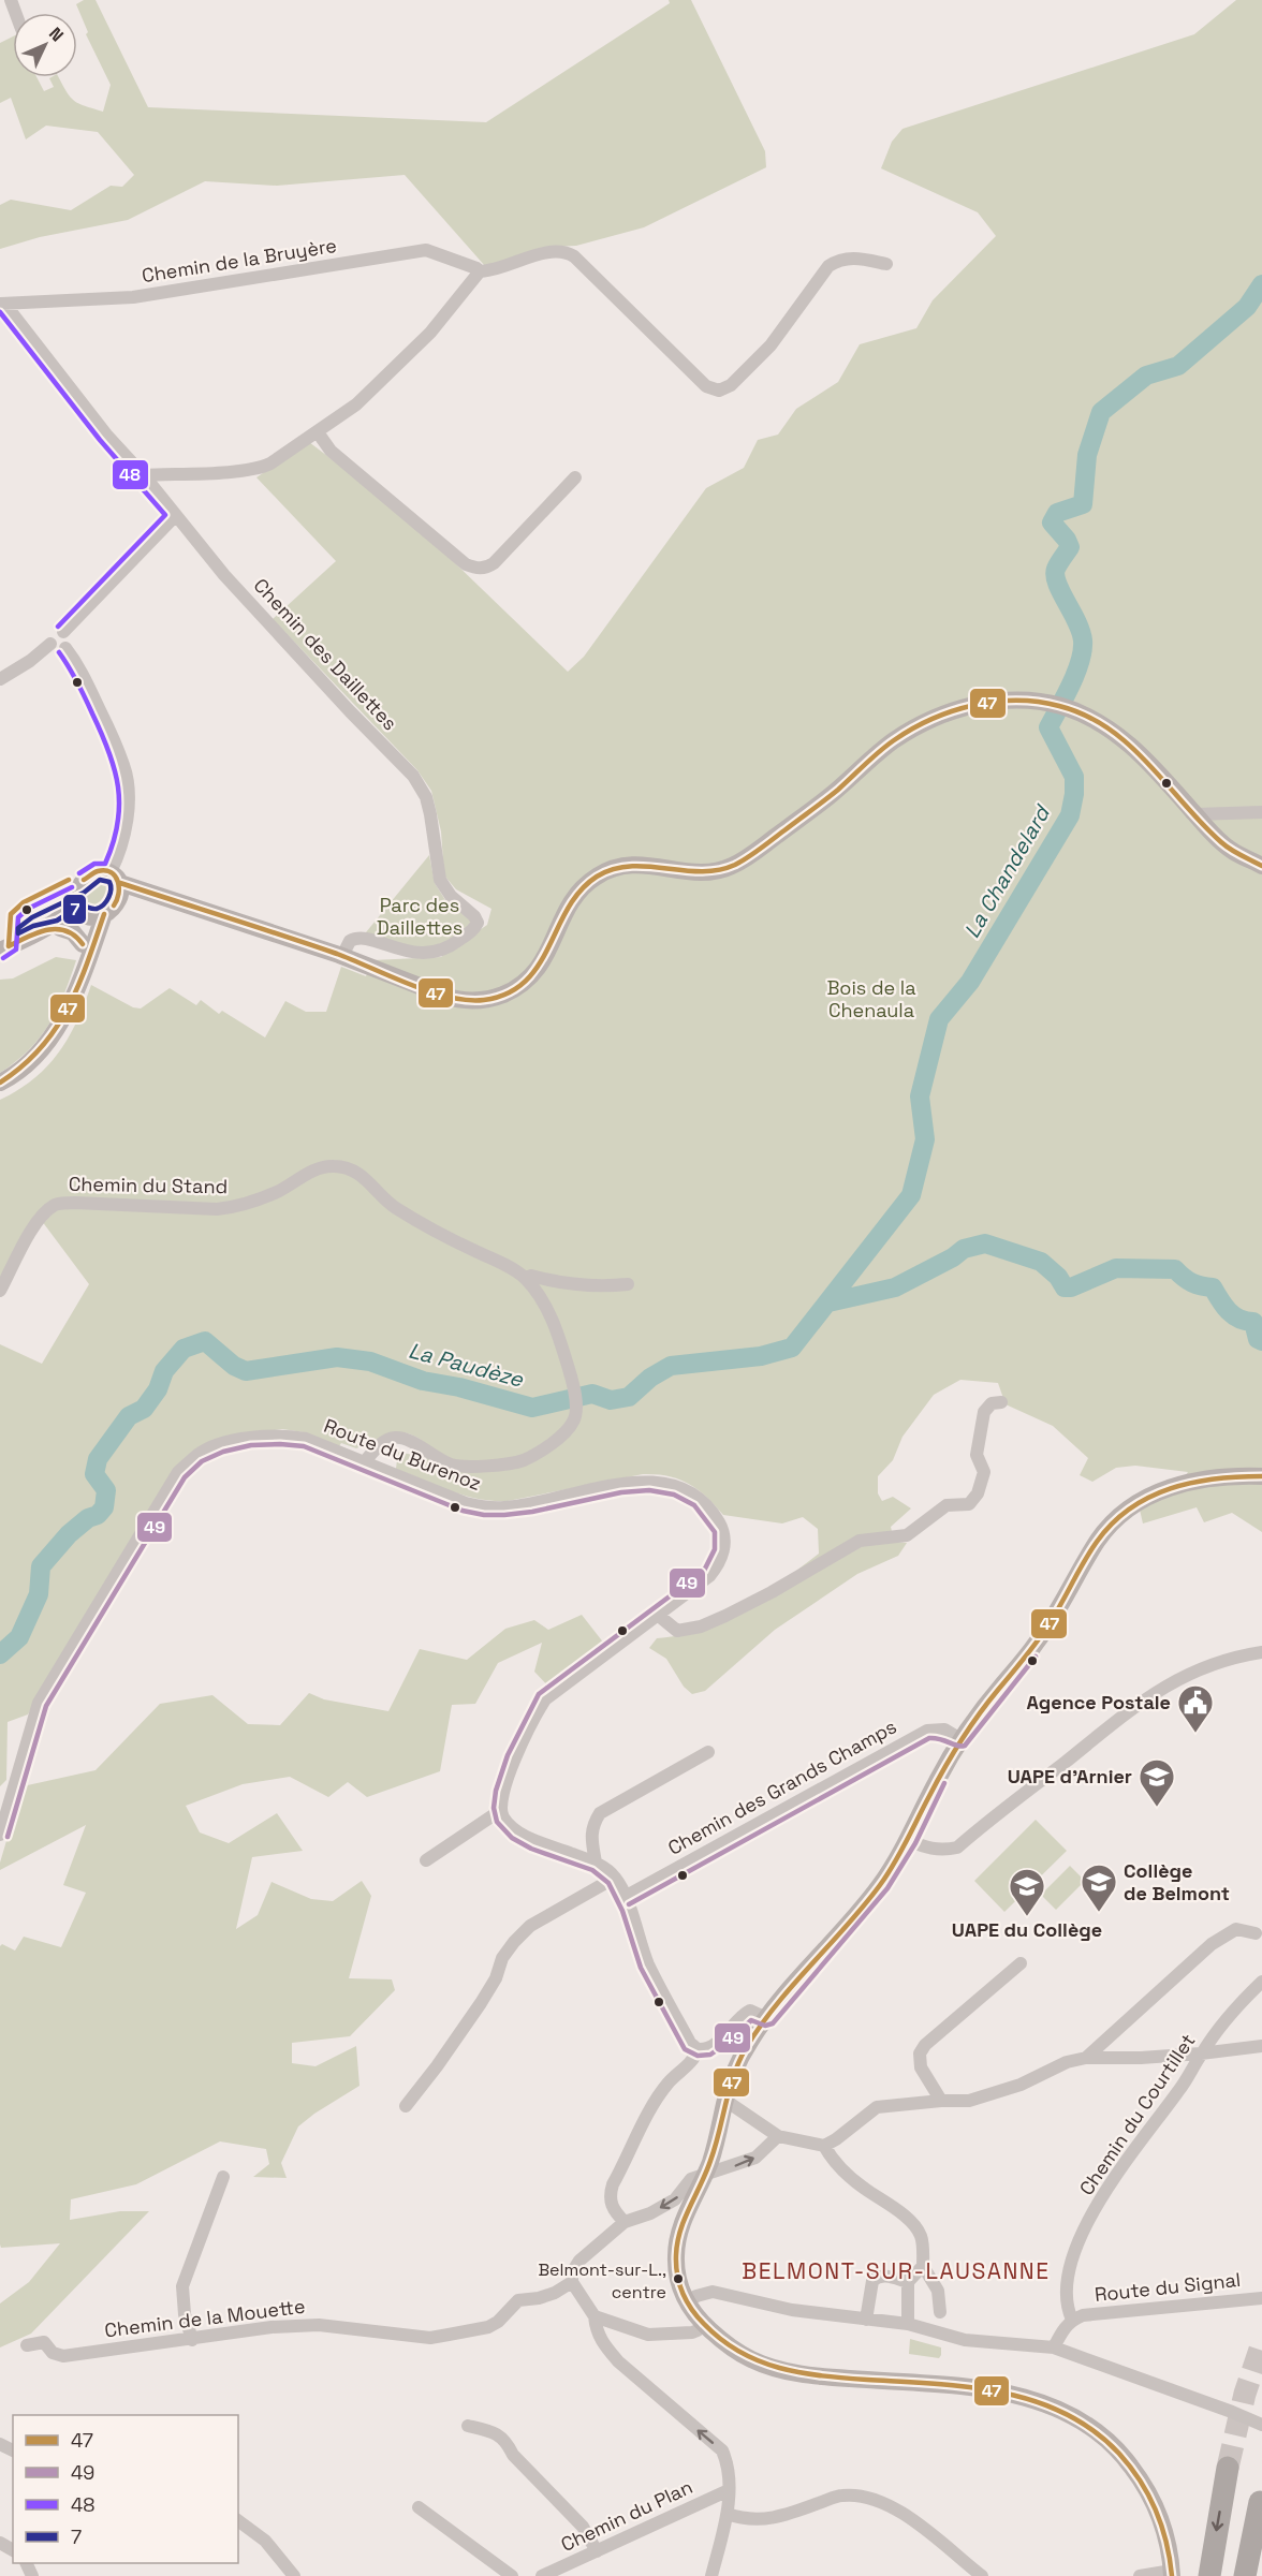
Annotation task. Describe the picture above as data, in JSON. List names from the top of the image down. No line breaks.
{"streets":{"street":["Chemin de la Bruyère","Chemin des Daillettes","Chemin du Stand","Route du Burenoz","Chemin des Grands Champs","Chemin du Courtillet","Route du Signal","Chemin de la Mouette","Chemin du Plan"]},"crossings":[["Chemin de la Bruyère","Chemin des Daillettes"],["Chemin du Stand","Route du Burenoz"],["Chemin du Courtillet","Route du Signal"]],"districts":["BELMONT-SUR-LAUSANNE"],"water":["La Chandelard","La Paudèze"],"parks":["Parc des Daillettes","Bois de la Chenaula"],"places":{"public building":["Agence Postale"],"school or university":["UAPE d'Arnier","Collège de Belmont","UAPE du Collège"],"other":["Belmont-sur-L., centre"]},"lines":["transit line 48","transit line 47","transit line 7","transit line 49"],"legend":["47","49","48","7"],"north":"top right"}
